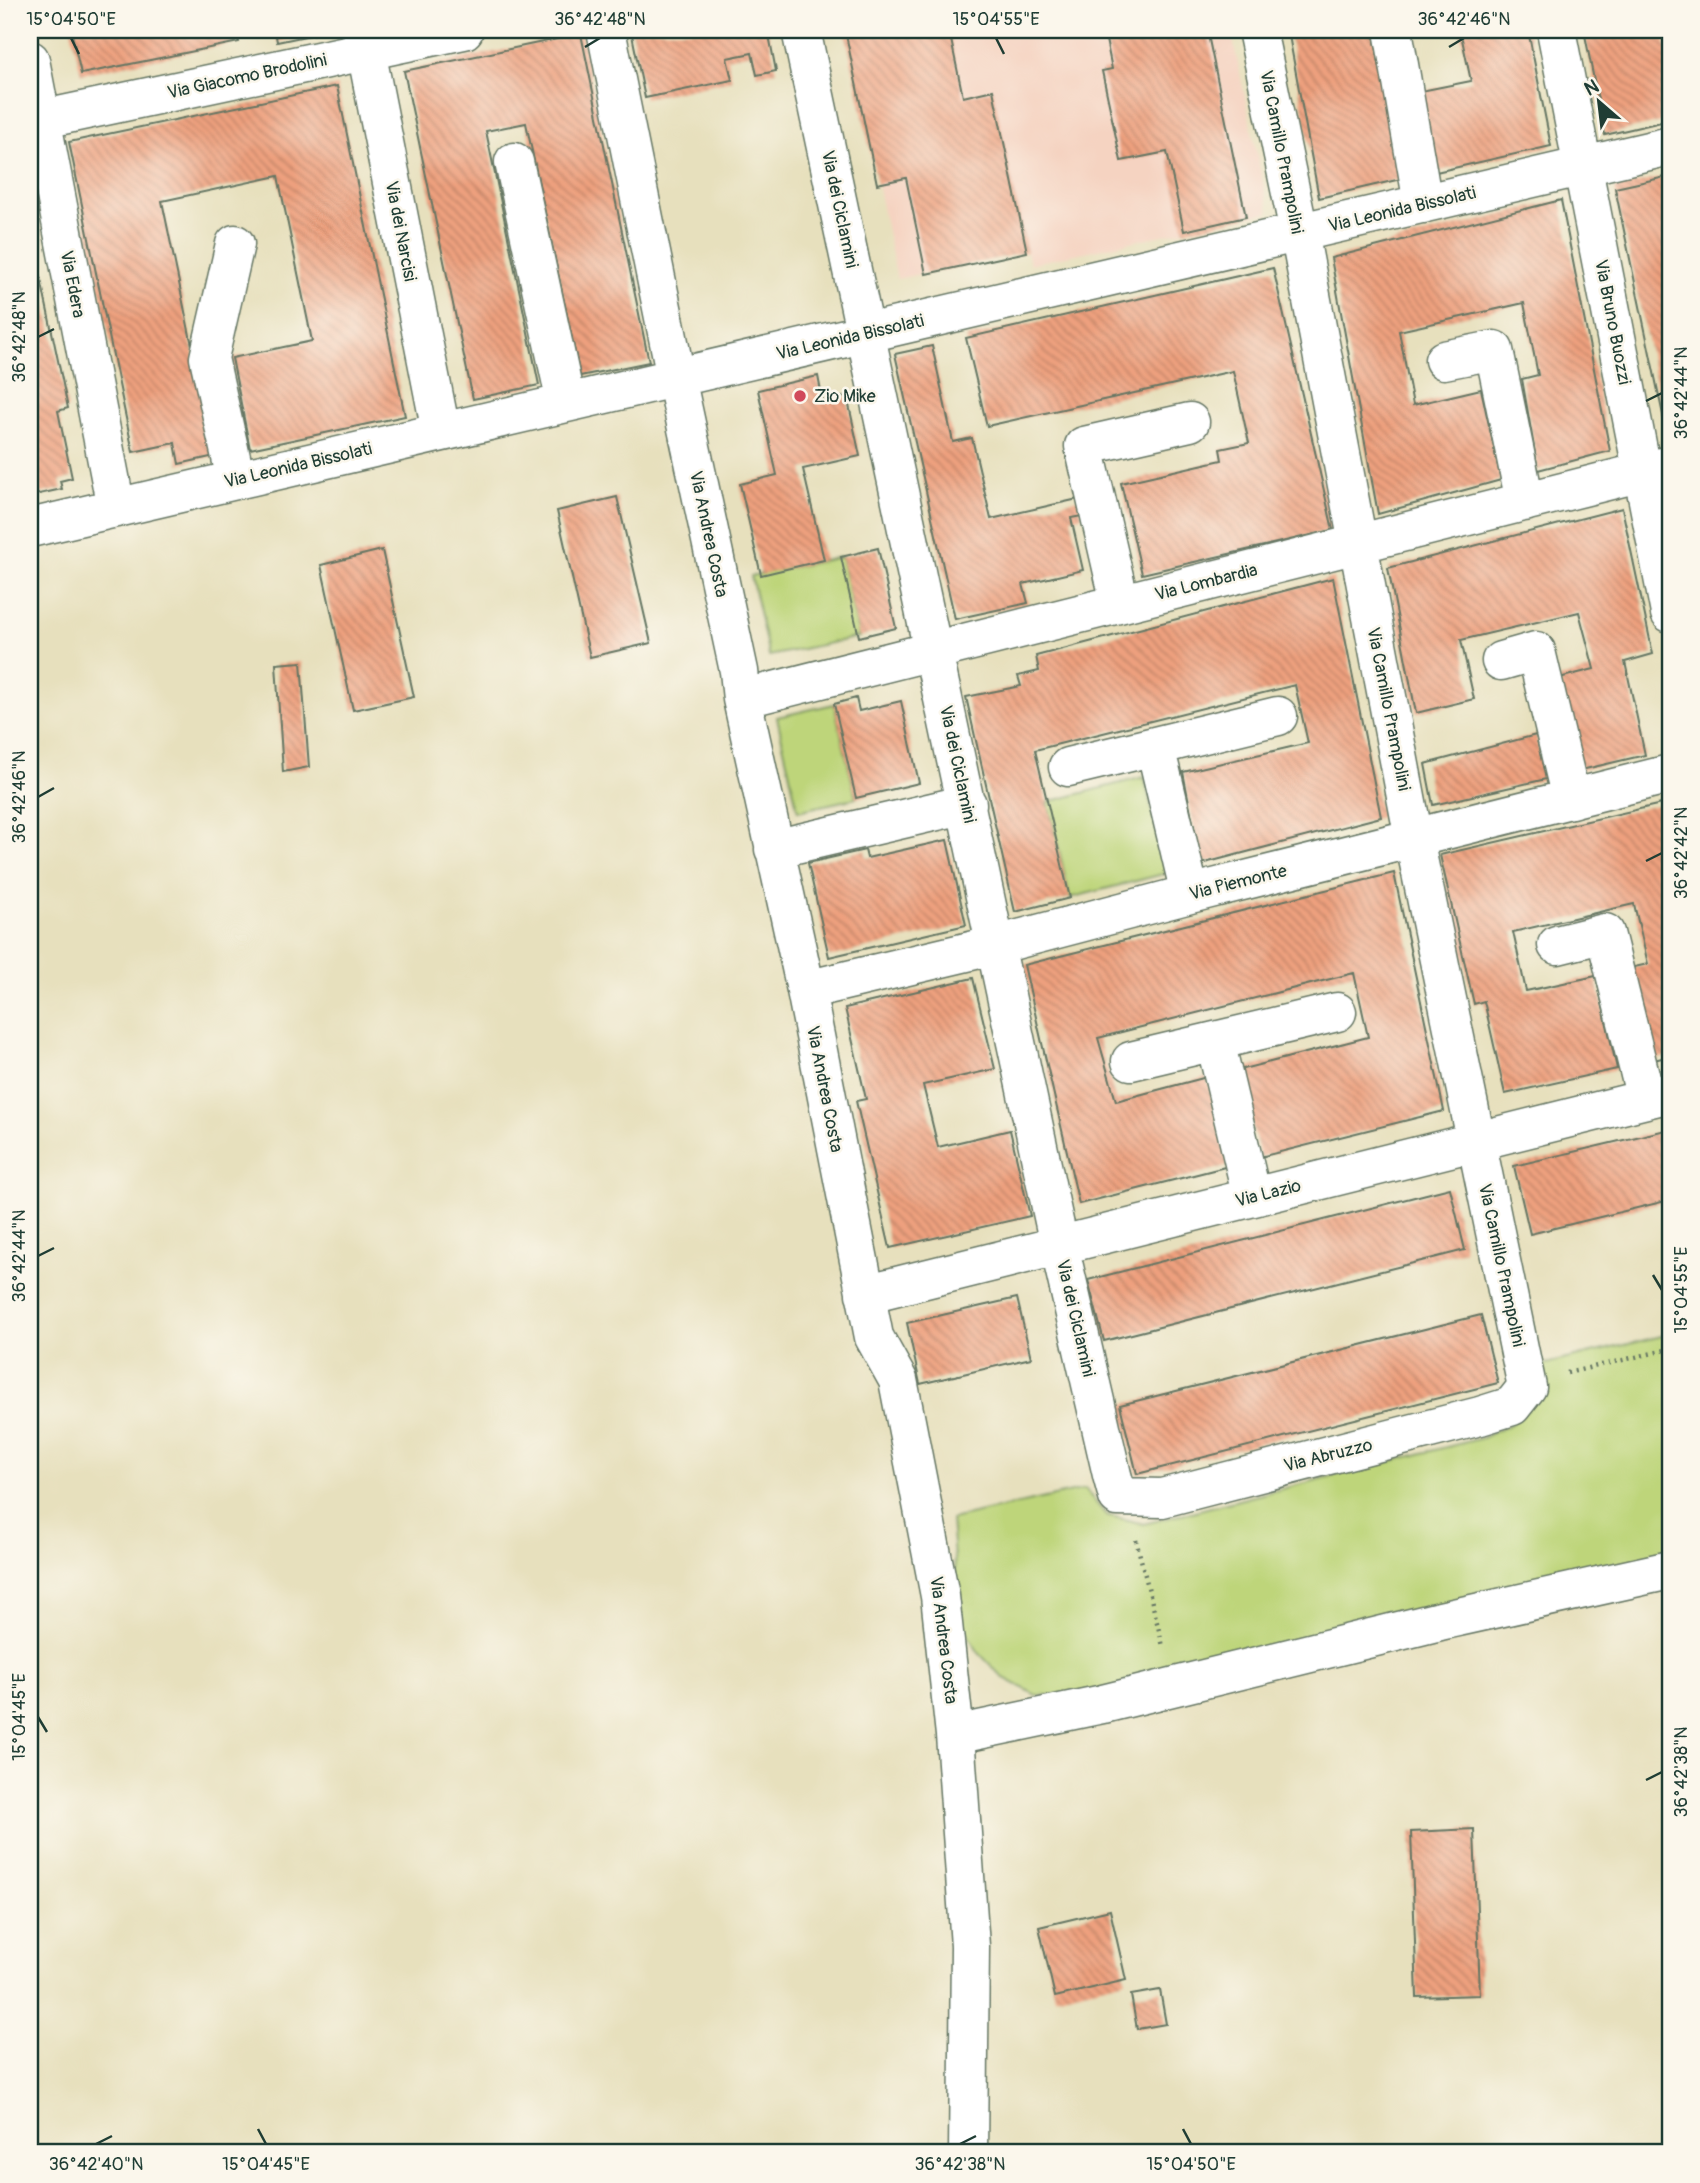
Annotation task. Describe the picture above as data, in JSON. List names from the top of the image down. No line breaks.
{"streets":{"street":["Via Giacomo Brodolini","Via Camillo Prampolini","Via dei Ciclamini","Via Leonida Bissolati","Via dei Narcisi","Via Edera","Via Bruno Buozzi","Via Andrea Costa","Via Lombardia","Via Piemonte","Via Lazio","Via Abruzzo"]},"crossings":[["Via Giacomo Brodolini","Via dei Narcisi"],["Via Giacomo Brodolini","Via Edera"],["Via Camillo Prampolini","Via Leonida Bissolati"],["Via Camillo Prampolini","Via Lombardia"],["Via Camillo Prampolini","Via Piemonte"],["Via Camillo Prampolini","Via Lazio"],["Via Camillo Prampolini","Via Abruzzo"],["Via dei Ciclamini","Via Leonida Bissolati"],["Via dei Ciclamini","Via Lombardia"],["Via dei Ciclamini","Via Piemonte"],["Via dei Ciclamini","Via Lazio"],["Via dei Ciclamini","Via Abruzzo"],["Via Leonida Bissolati","Via dei Narcisi"],["Via Leonida Bissolati","Via Edera"],["Via Leonida Bissolati","Via Bruno Buozzi"],["Via Leonida Bissolati","Via Andrea Costa"],["Via Bruno Buozzi","Via Lombardia"],["Via Andrea Costa","Via Lombardia"],["Via Andrea Costa","Via Piemonte"],["Via Andrea Costa","Via Lazio"]],"places":["Zio Mike"],"north":"top left","coordinates":["15°04'50\"E","36°42'48\"N","15°04'55\"E","36°42'46\"N","36°42'44\"N","36°42'42\"N","15°04'45\"E","36°42'38\"N","36°42'40\"N"]}
